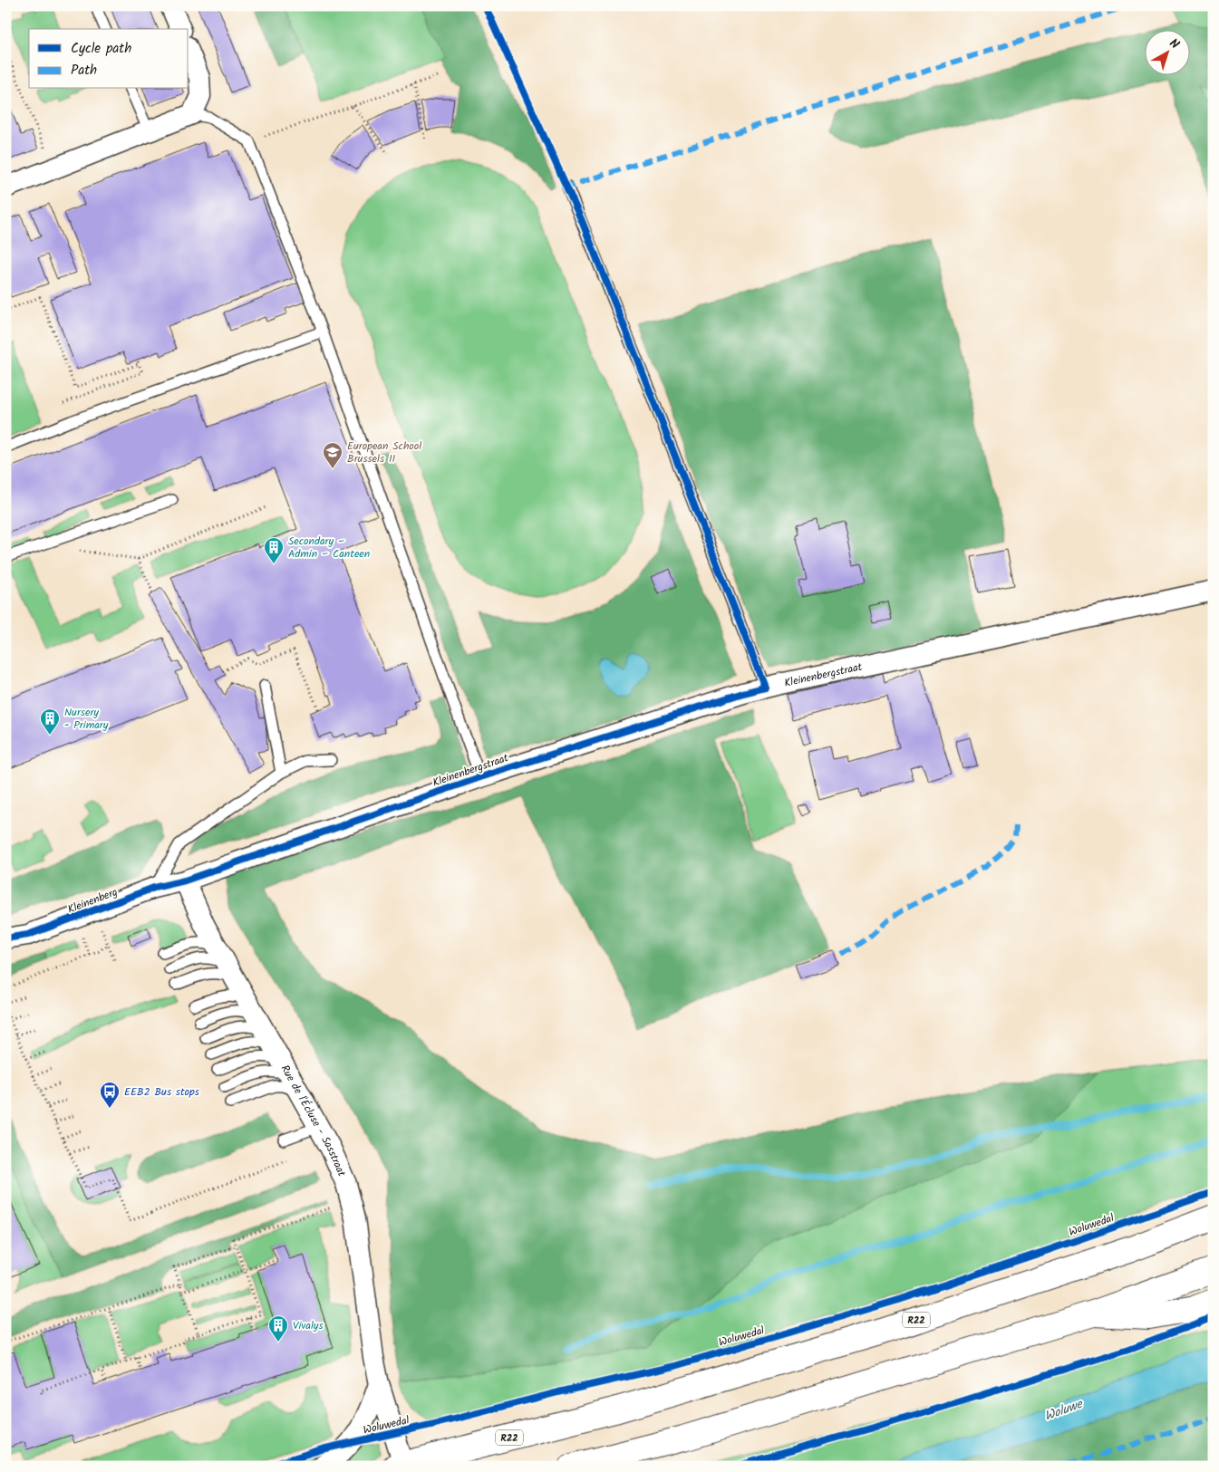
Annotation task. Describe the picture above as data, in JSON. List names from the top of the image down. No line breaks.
{"streets":{"main road":["R22"],"street":["Kleinenbergstraat","Kleinenberg","Rue de l'Écluse - Sasstraat"],"cycle path":["Woluwedal"]},"crossings":[["Kleinenbergstraat","Kleinenberg"],["Kleinenbergstraat","Rue de l'Écluse - Sasstraat"],["Kleinenberg","Rue de l'Écluse - Sasstraat"],["Rue de l'Écluse - Sasstraat","R22"]],"water":["Woluwe"],"places":{"school or university":["European School Brussels II"],"building":["Secondary – Admin – Canteen","Nursery - Primary","Vivalys"],"bus stop":["EEB2 Bus stops"]},"legend":["Cycle path","Path"],"north":"top right"}
